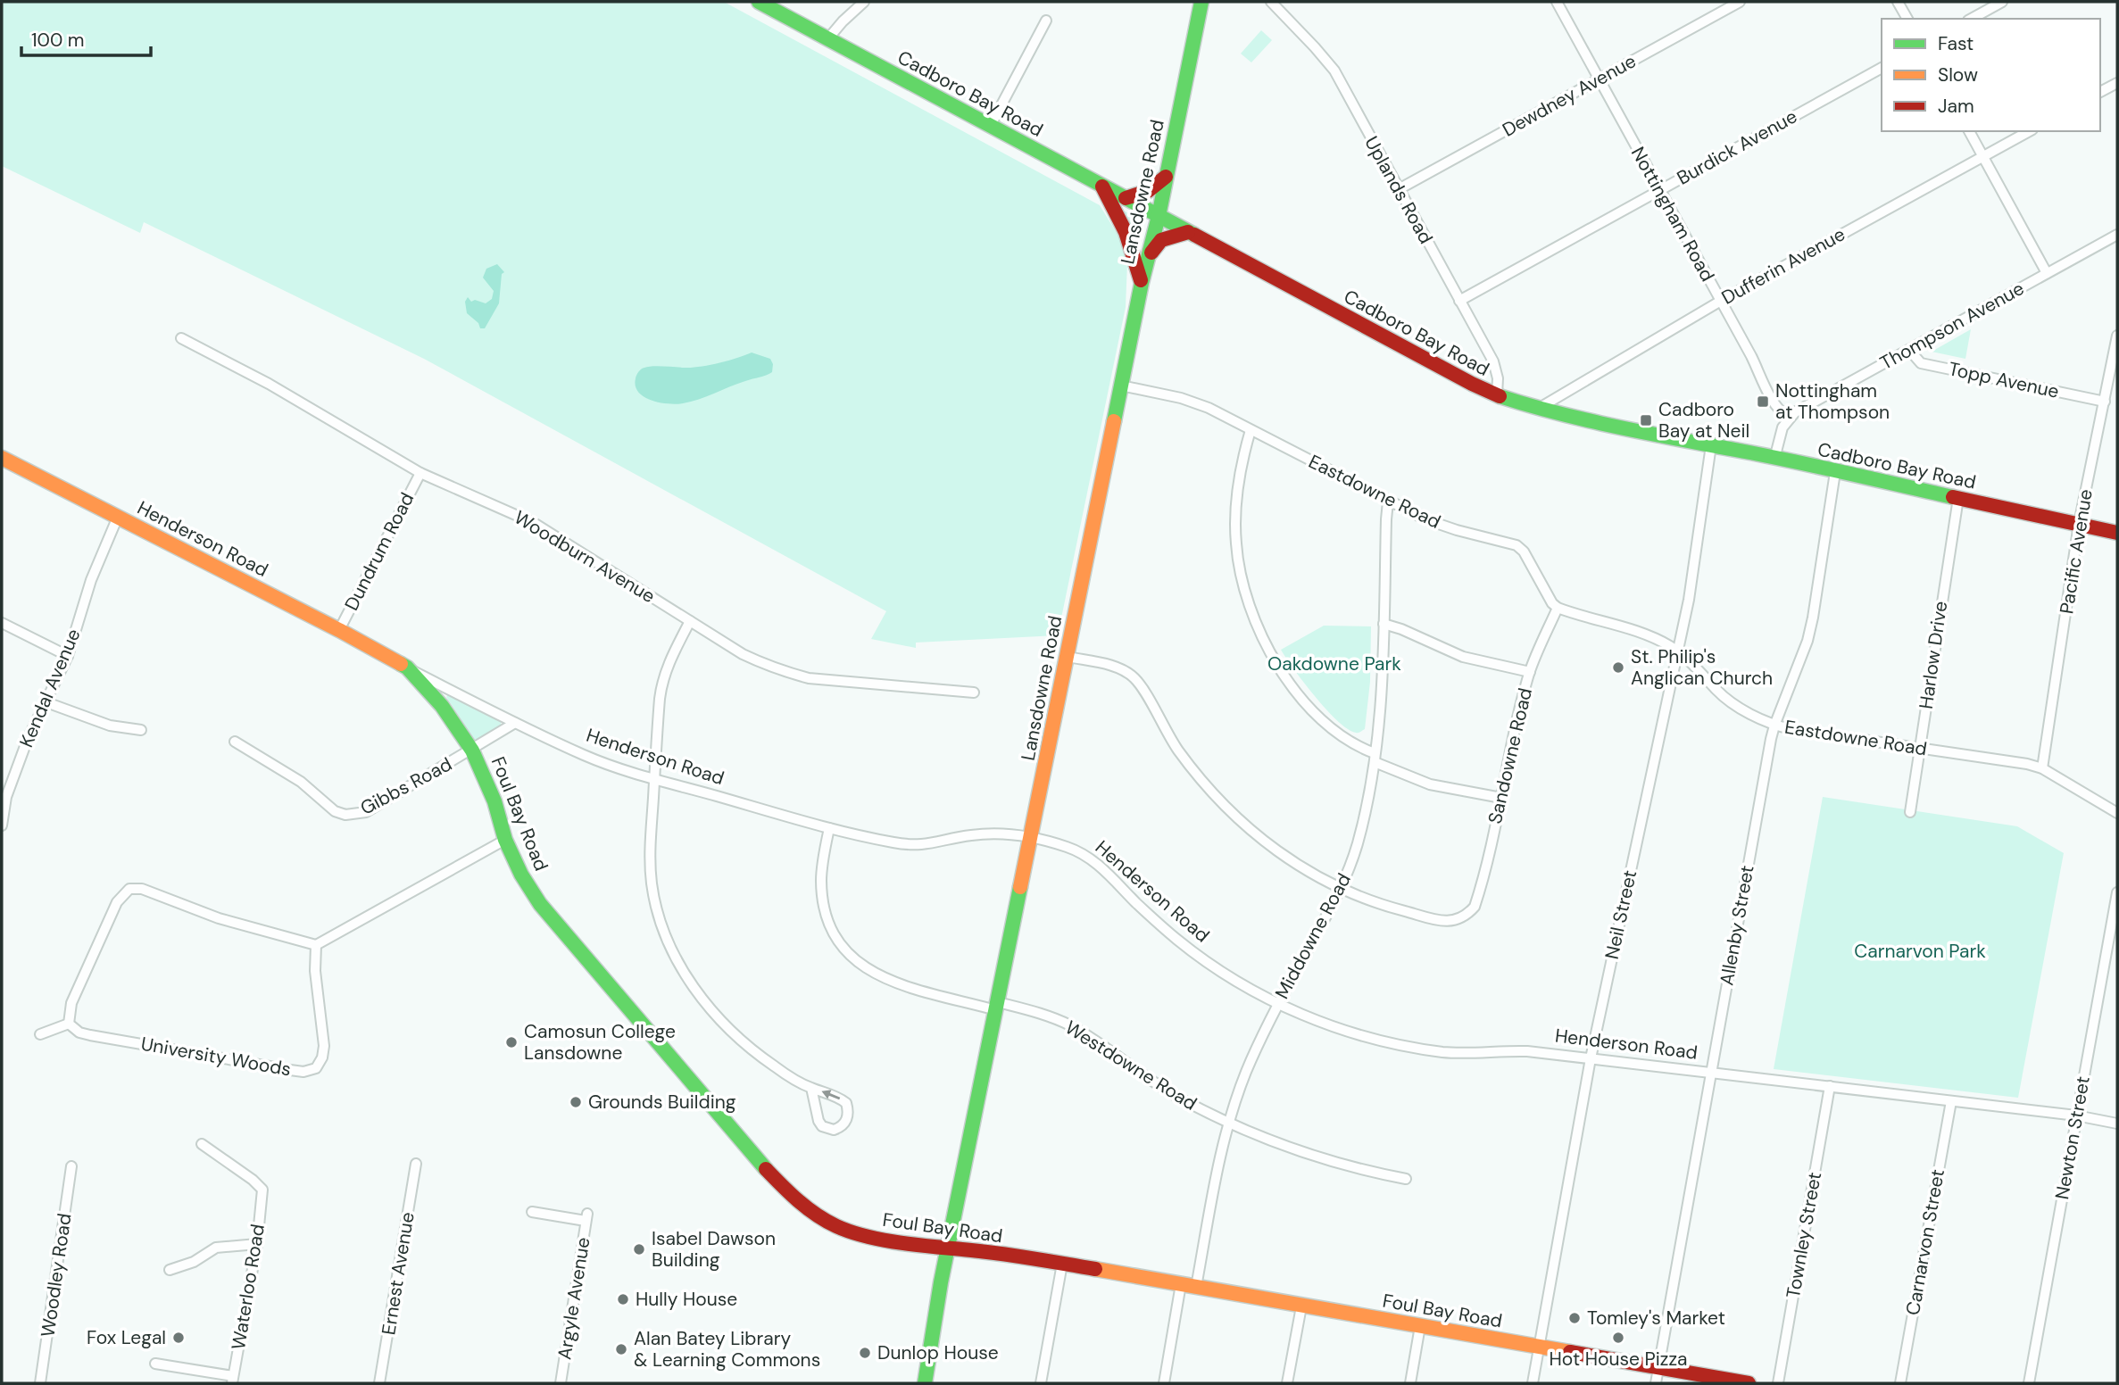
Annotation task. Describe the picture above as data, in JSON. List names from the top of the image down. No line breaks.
{"streets":{"main road":["Cadboro Bay Road","Lansdowne Road","Henderson Road","Foul Bay Road"],"street":["Dewdney Avenue","Burdick Avenue","Uplands Road","Nottingham Road","Dufferin Avenue","Thompson Avenue","Topp Avenue","Eastdowne Road","Dundrum Road","Pacific Avenue","Woodburn Avenue","Harlow Drive","Kendal Avenue","Sandowne Road","Gibbs Road","Neil Street","Allenby Street","Middowne Road","University Woods","Westdowne Road","Newton Street","Townley Street","Carnarvon Street","Ernest Avenue","Woodley Road","Waterloo Road","Argyle Avenue"]},"crossings":[["Cadboro Bay Road","Uplands Road"],["Cadboro Bay Road","Lansdowne Road"],["Cadboro Bay Road","Dufferin Avenue"],["Cadboro Bay Road","Pacific Avenue"],["Cadboro Bay Road","Harlow Drive"],["Cadboro Bay Road","Neil Street"],["Cadboro Bay Road","Allenby Street"],["Dewdney Avenue","Uplands Road"],["Dewdney Avenue","Nottingham Road"],["Burdick Avenue","Uplands Road"],["Burdick Avenue","Nottingham Road"],["Lansdowne Road","Eastdowne Road"],["Lansdowne Road","Henderson Road"],["Lansdowne Road","Foul Bay Road"],["Lansdowne Road","Westdowne Road"],["Nottingham Road","Dufferin Avenue"],["Nottingham Road","Thompson Avenue"],["Thompson Avenue","Topp Avenue"],["Topp Avenue","Pacific Avenue"],["Eastdowne Road","Pacific Avenue"],["Eastdowne Road","Harlow Drive"],["Eastdowne Road","Sandowne Road"],["Eastdowne Road","Neil Street"],["Eastdowne Road","Allenby Street"],["Eastdowne Road","Middowne Road"],["Henderson Road","Dundrum Road"],["Henderson Road","Kendal Avenue"],["Henderson Road","Gibbs Road"],["Henderson Road","Foul Bay Road"],["Henderson Road","Neil Street"],["Henderson Road","Allenby Street"],["Henderson Road","Middowne Road"],["Henderson Road","Westdowne Road"],["Henderson Road","Newton Street"],["Henderson Road","Townley Street"],["Henderson Road","Carnarvon Street"],["Dundrum Road","Woodburn Avenue"],["Sandowne Road","Middowne Road"],["Gibbs Road","Foul Bay Road"],["Foul Bay Road","Neil Street"],["Foul Bay Road","Allenby Street"],["Foul Bay Road","Middowne Road"],["Middowne Road","Westdowne Road"]],"parks":["Oakdowne Park","Carnarvon Park"],"places":{"transit":["Nottingham at Thompson","Cadboro Bay at Neil"],"other":["St. Philip's Anglican Church","Camosun College Lansdowne","Grounds Building","Isabel Dawson Building","Hully House","Tomley's Market","Fox Legal","Hot House Pizza","Alan Batey Library & Learning Commons","Dunlop House"]},"legend":["Fast","Slow","Jam"],"scale_bar":"100 m"}
